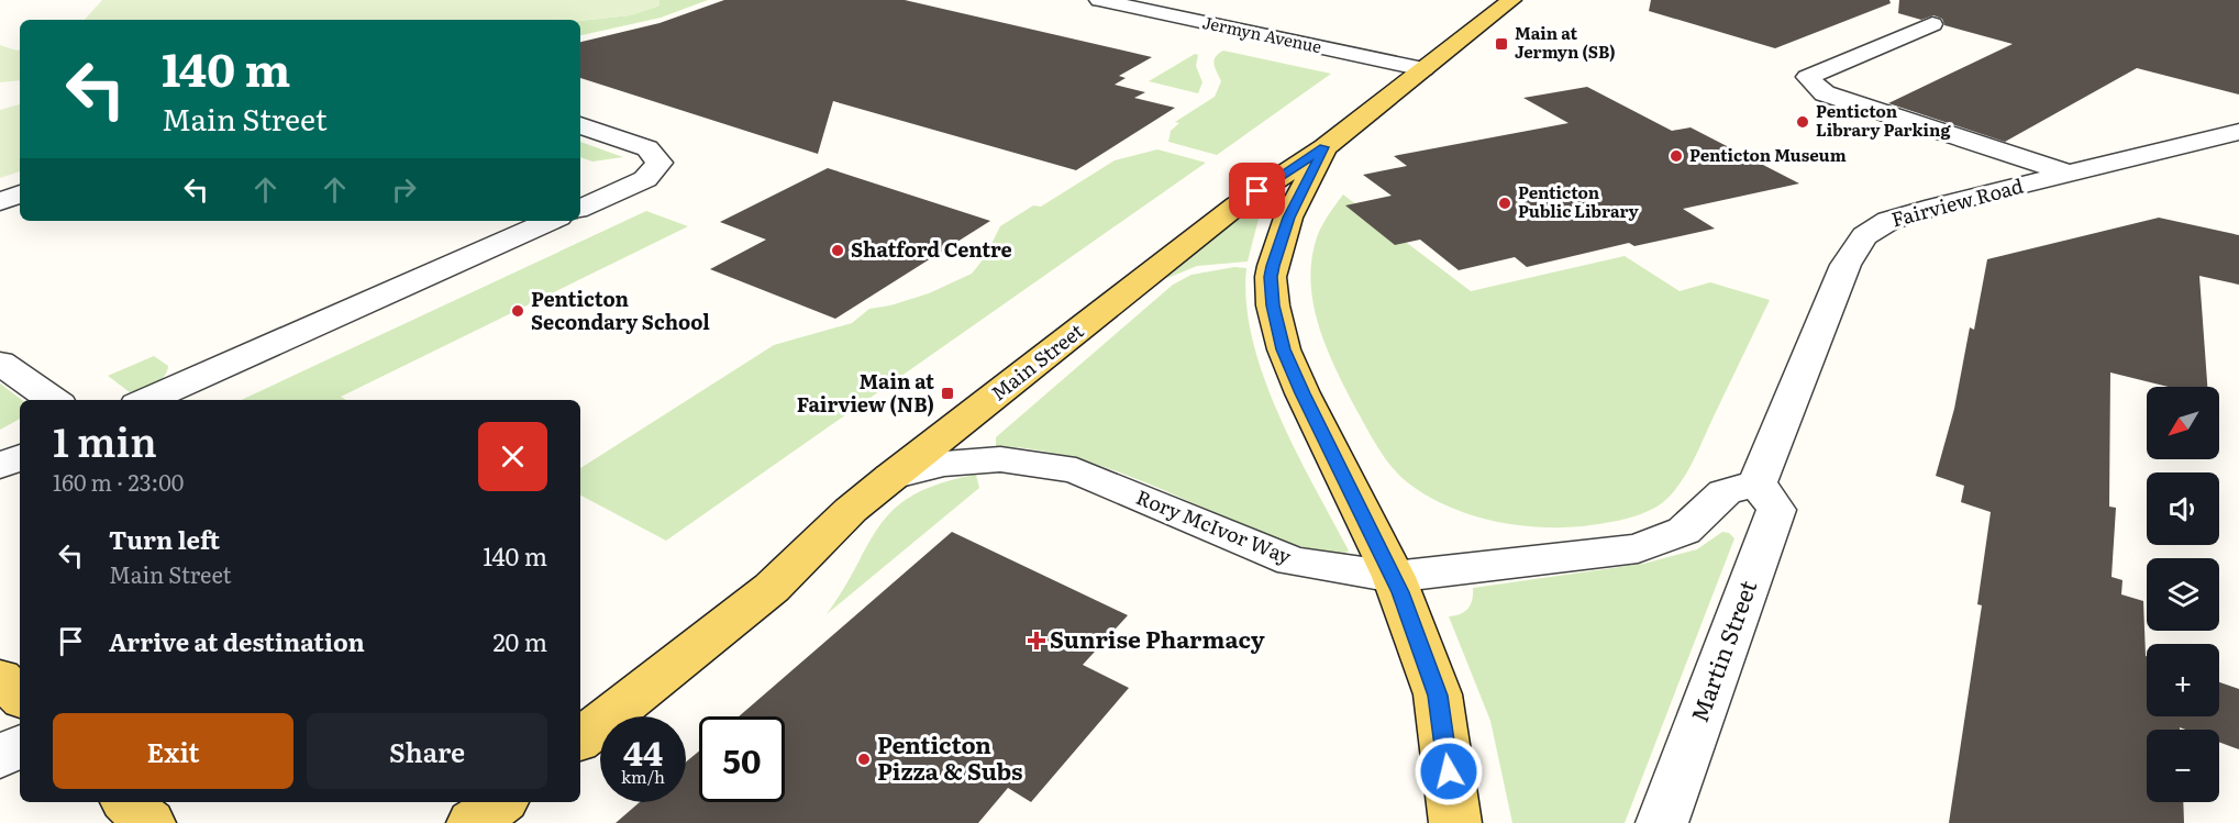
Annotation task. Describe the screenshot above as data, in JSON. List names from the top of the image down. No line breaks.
{"streets":{"main road":["Main Street"],"street":["Jermyn Avenue","Fairview Road","Rory McIvor Way","Martin Street"]},"crossings":[["Jermyn Avenue","Main Street"],["Fairview Road","Rory McIvor Way"],["Fairview Road","Martin Street"],["Main Street","Rory McIvor Way"],["Rory McIvor Way","Martin Street"]],"places":{"transit":["Main at Jermyn (SB)","Main at Fairview (NB)"],"other":["Penticton Library Parking","Penticton Museum","Penticton Public Library","Shatford Centre","Penticton Secondary School","Penticton Pizza & Subs"],"health":["Sunrise Pharmacy"]},"north":"bottom left","page":{"turn":["140 m","Main Street"],"map_buttons":["+","−"],"heading":["1 min","160 m · 23:00"],"list":[{"name":"Turn left","note":"Main Street","value":"140 m"},{"name":"Arrive at destination","value":"20 m"}],"buttons":["Exit","Share"],"speed":"44 km/h","limit":"50"}}
